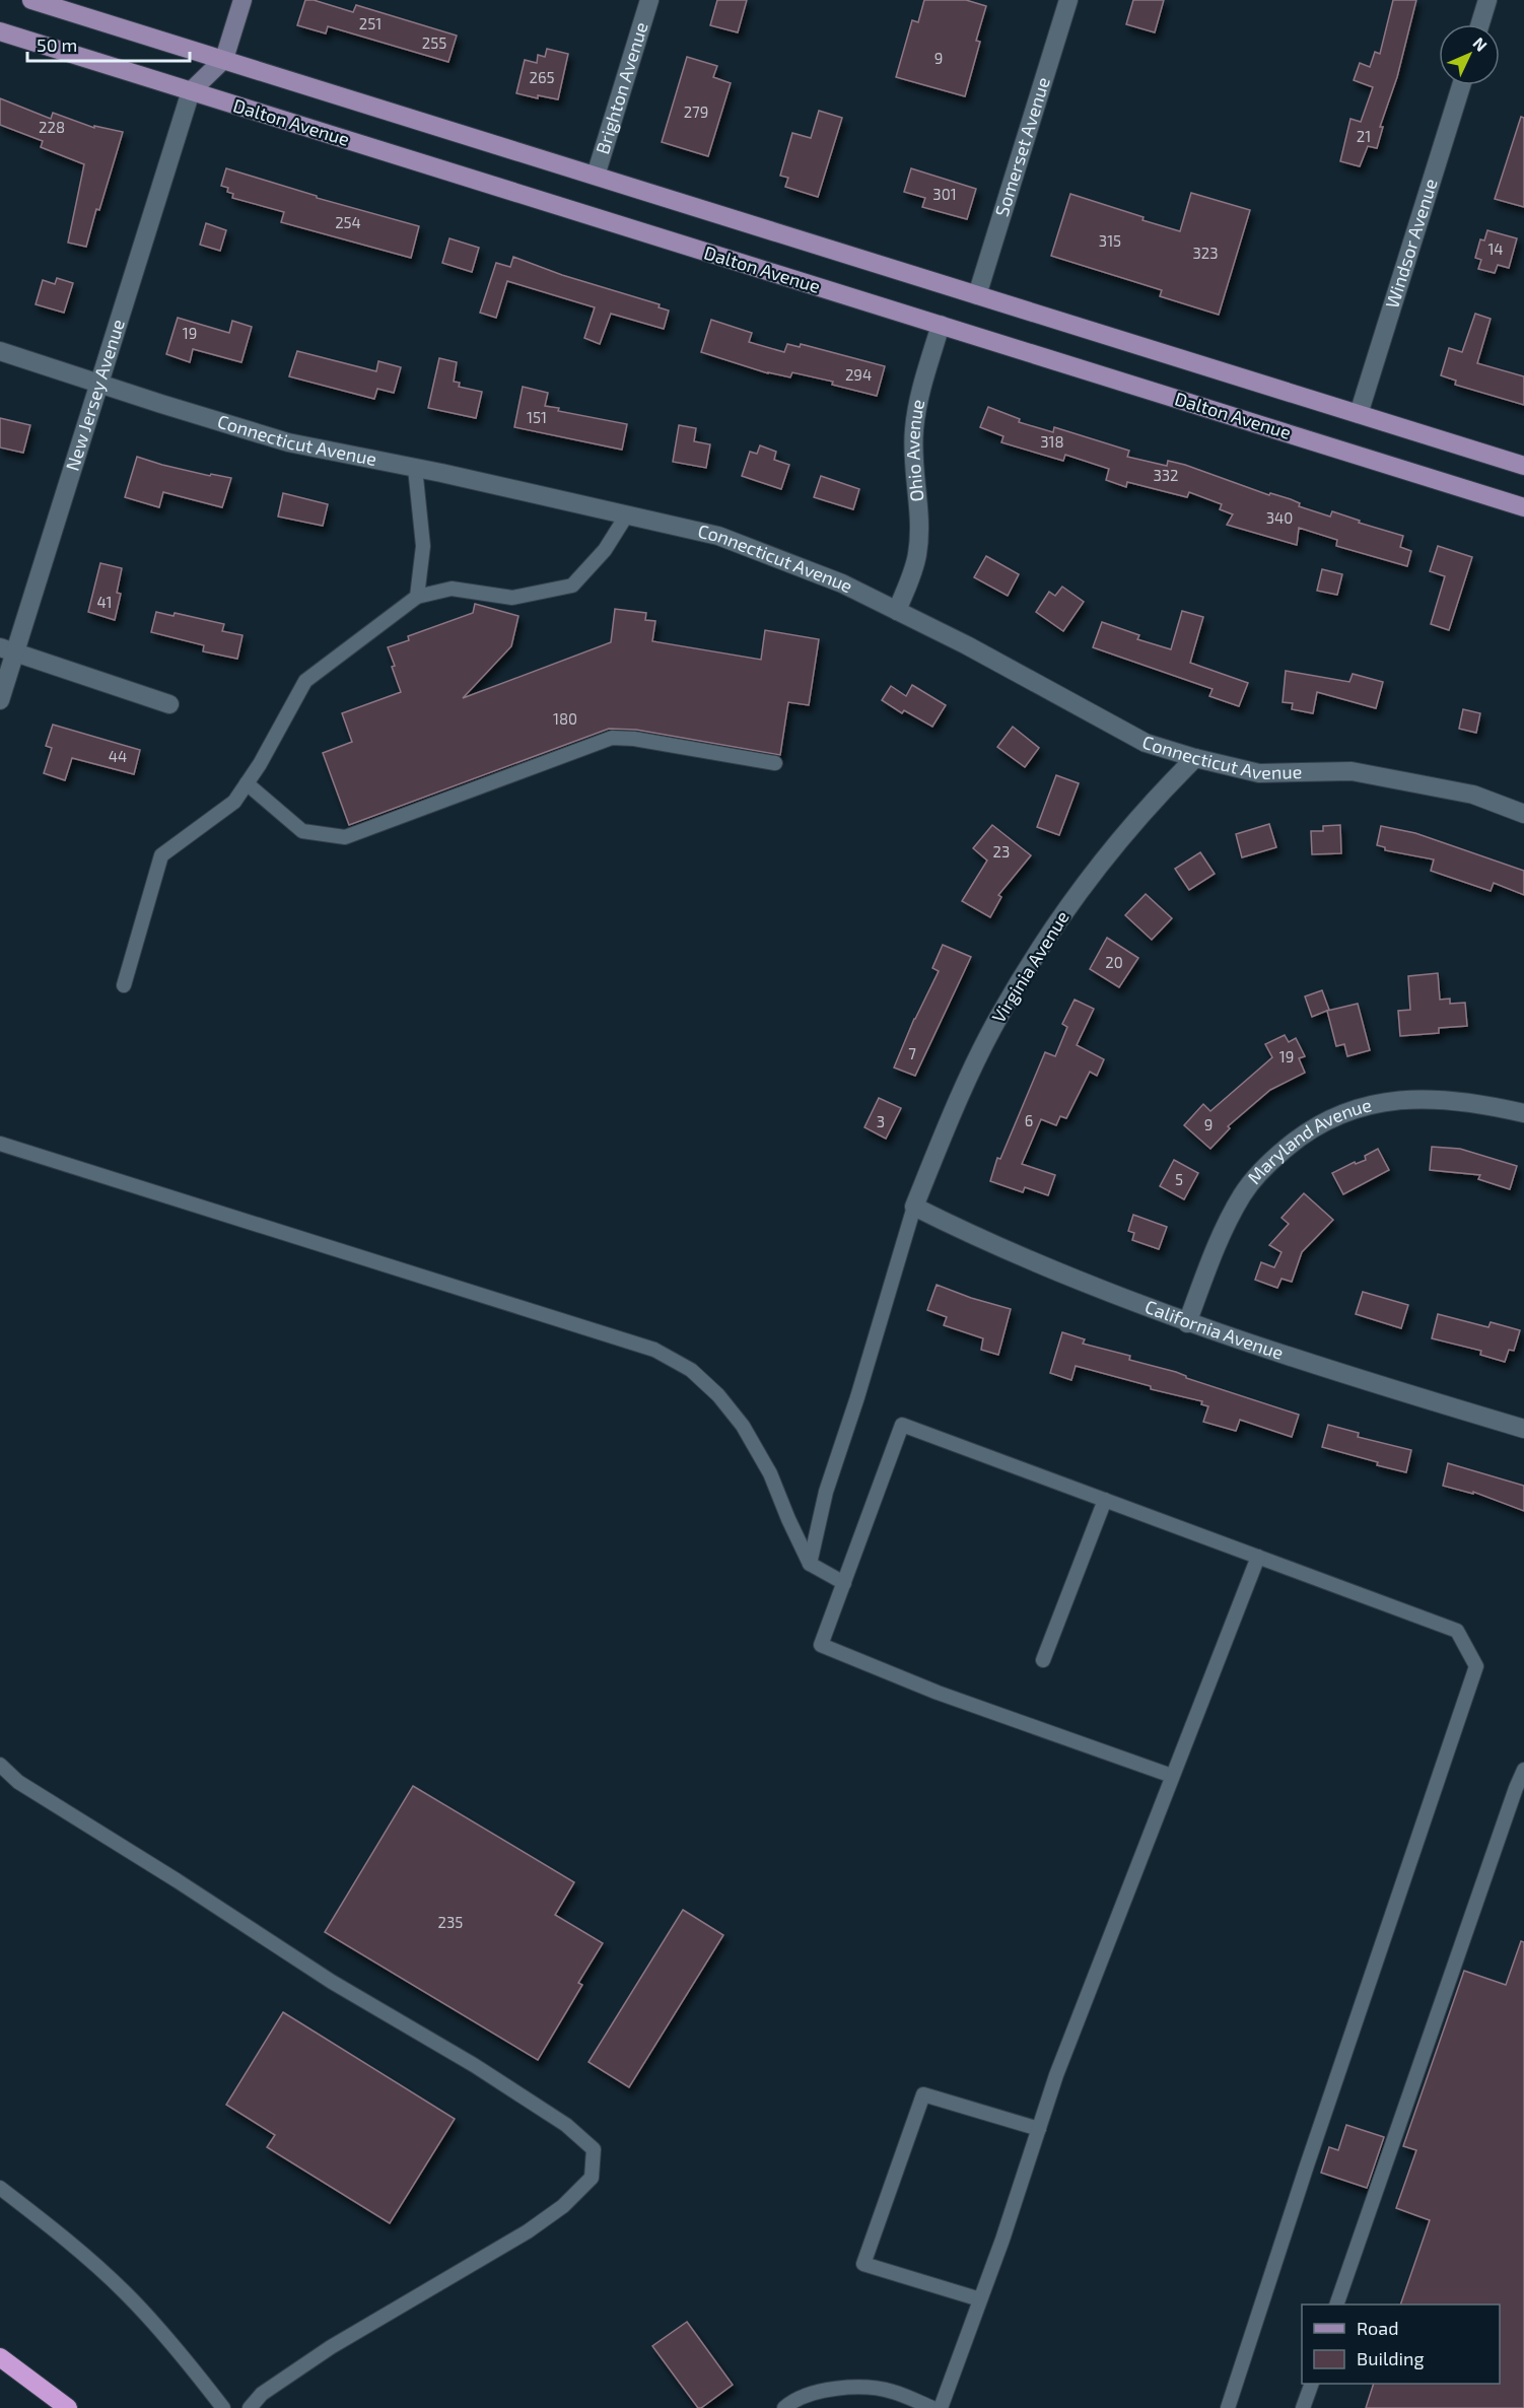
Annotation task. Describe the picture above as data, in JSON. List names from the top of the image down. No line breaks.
{"streets":{"main road":["Dalton Avenue"],"street":["Brighton Avenue","Somerset Avenue","Windsor Avenue","New Jersey Avenue","Connecticut Avenue","Ohio Avenue","Virginia Avenue","Maryland Avenue","California Avenue"]},"crossings":[["Dalton Avenue","New Jersey Avenue"],["Dalton Avenue","Ohio Avenue"],["New Jersey Avenue","Connecticut Avenue"],["Connecticut Avenue","Ohio Avenue"],["Connecticut Avenue","Virginia Avenue"],["Virginia Avenue","California Avenue"],["Maryland Avenue","California Avenue"]],"house_numbers":["251","255","9","265","279","228","21","301","254","315","14","323","19","294","151","318","332","340","41","180","44","23","20","7","19","6","3","9","5","235"],"legend":["Road","Building"],"scale_bar":"50 m","north":"top right"}
